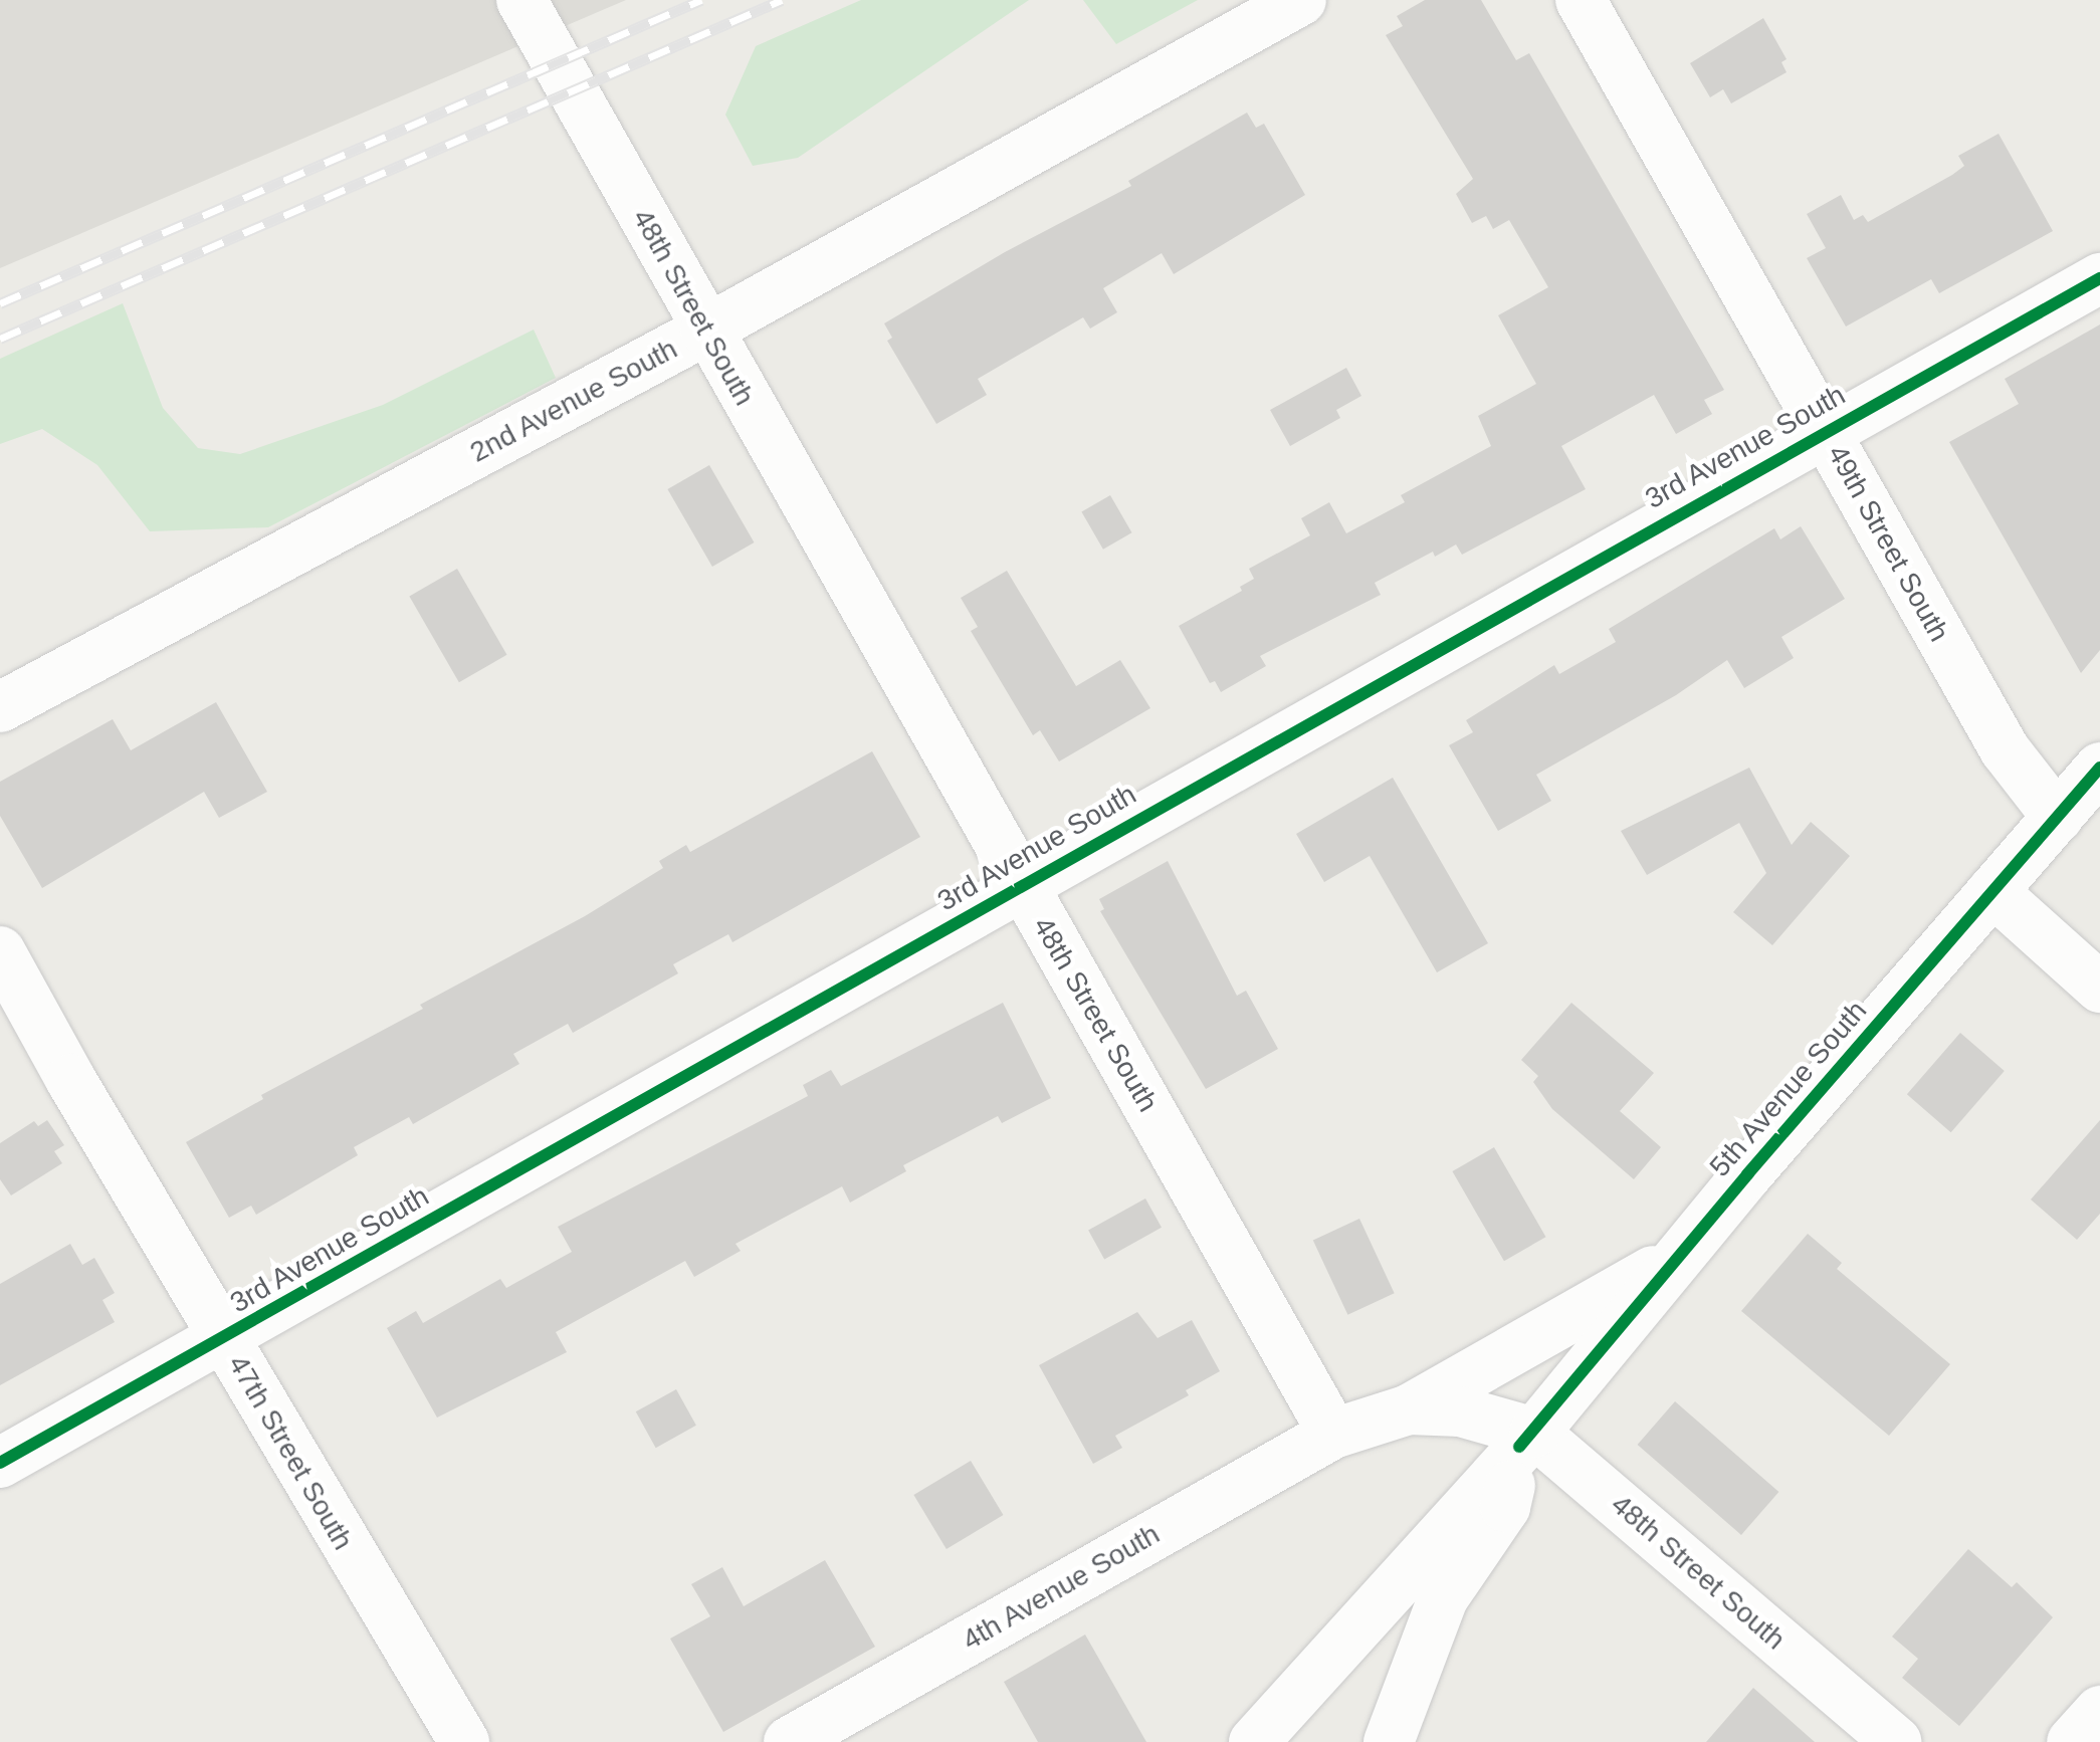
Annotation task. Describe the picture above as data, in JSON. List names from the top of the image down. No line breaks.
{"streets":{"street":["48th Street South","2nd Avenue South","3rd Avenue South","49th Street South","5th Avenue South","47th Street South","4th Avenue South"]},"crossings":[["48th Street South","2nd Avenue South"],["48th Street South","3rd Avenue South"],["48th Street South","5th Avenue South"],["48th Street South","4th Avenue South"],["3rd Avenue South","49th Street South"],["3rd Avenue South","47th Street South"],["49th Street South","5th Avenue South"]]}
